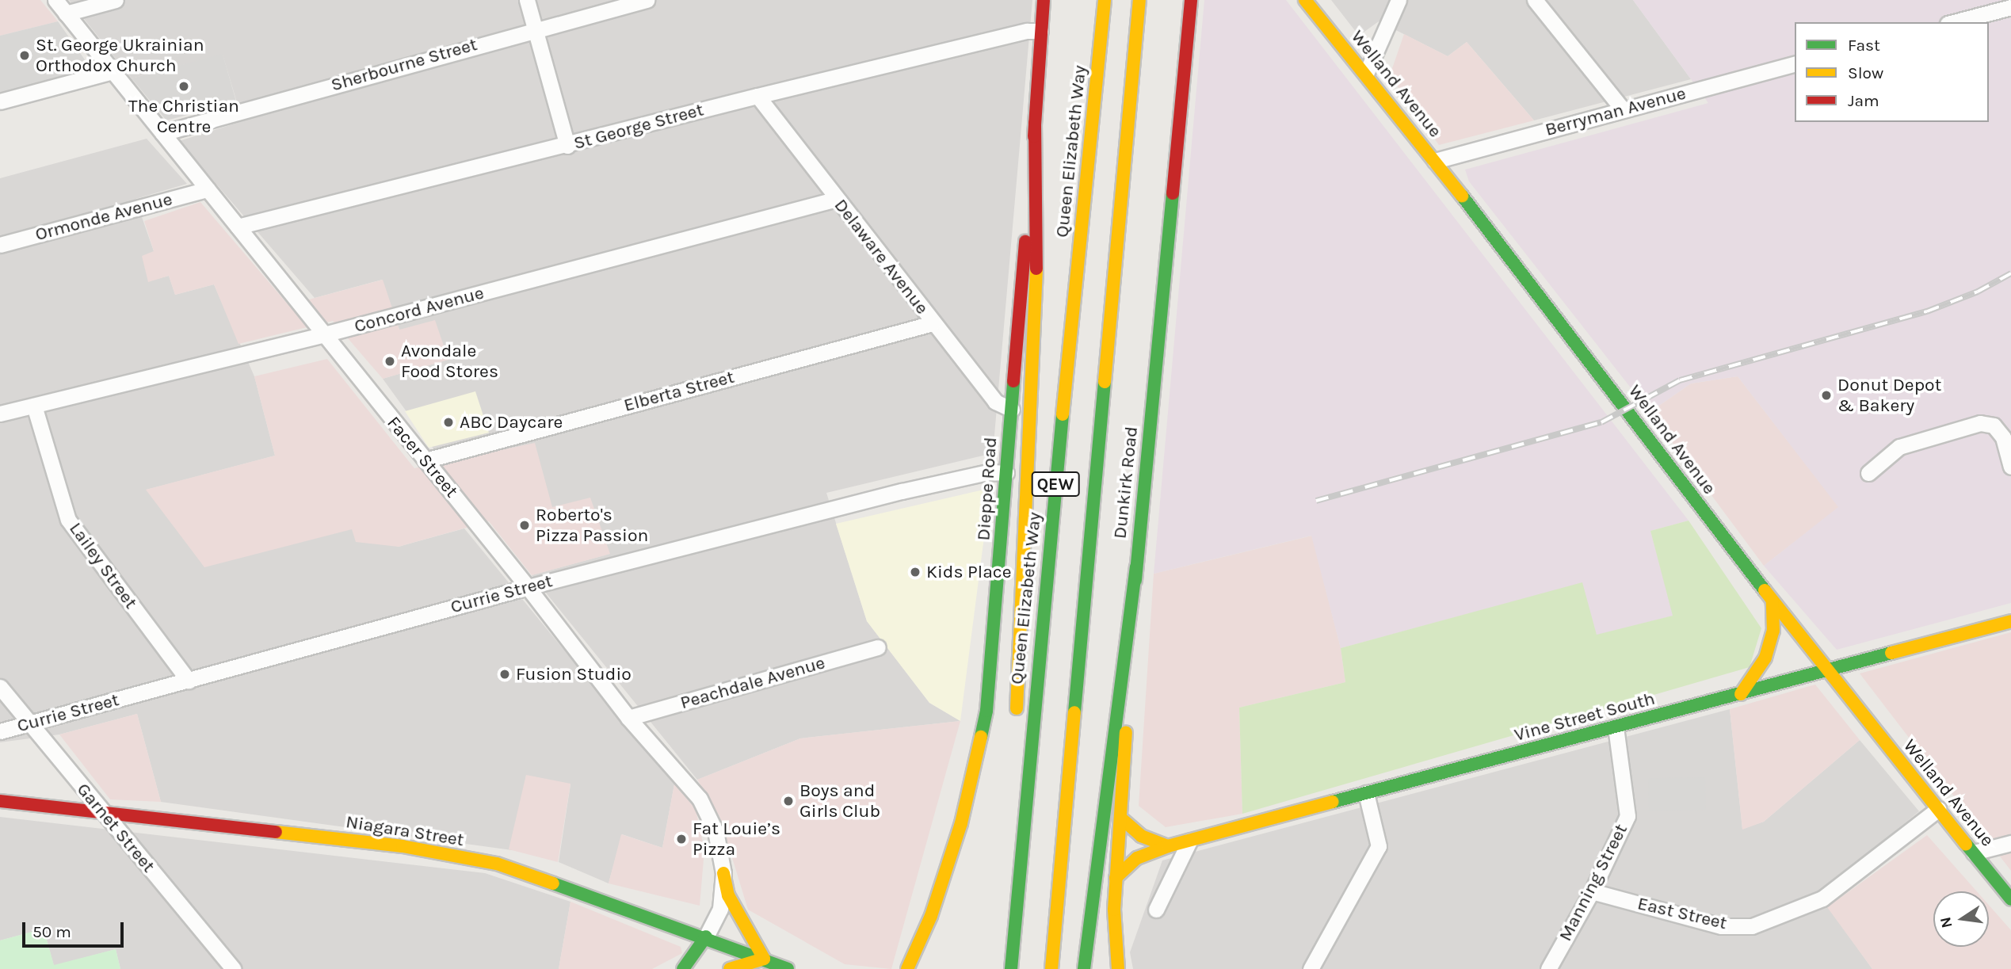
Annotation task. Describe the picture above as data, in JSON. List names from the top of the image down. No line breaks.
{"streets":{"main road":["Welland Avenue","Queen Elizabeth Way","Dunkirk Road","QEW","Dieppe Road","Vine Street South","Niagara Street"],"street":["Sherbourne Street","Berryman Avenue","St George Street","Ormonde Avenue","Delaware Avenue","Concord Avenue","Elberta Street","Facer Street","Lailey Street","Currie Street","Peachdale Avenue","Garnet Street","Manning Street","East Street"]},"crossings":[["Sherbourne Street","Facer Street"],["Welland Avenue","Berryman Avenue"],["Welland Avenue","Vine Street South"],["Welland Avenue","East Street"],["St George Street","Delaware Avenue"],["St George Street","Facer Street"],["St George Street","Dieppe Road"],["Ormonde Avenue","Facer Street"],["Delaware Avenue","Concord Avenue"],["Delaware Avenue","Elberta Street"],["Delaware Avenue","Dieppe Road"],["Concord Avenue","Facer Street"],["Concord Avenue","Lailey Street"],["Elberta Street","Facer Street"],["Facer Street","Currie Street"],["Facer Street","Peachdale Avenue"],["Facer Street","Niagara Street"],["Dunkirk Road","Vine Street South"],["Dieppe Road","Currie Street"],["Lailey Street","Currie Street"],["Currie Street","Garnet Street"],["Vine Street South","Manning Street"],["Garnet Street","Niagara Street"],["Manning Street","East Street"]],"places":["St. George Ukrainian Orthodox Church","The Christian Centre","Avondale Food Stores","Donut Depot & Bakery","ABC Daycare","Roberto's Pizza Passion","Kids Place","Fusion Studio","Boys and Girls Club","Fat Louie’s Pizza"],"legend":["Fast","Slow","Jam"],"scale_bar":"50 m","north":"left"}
